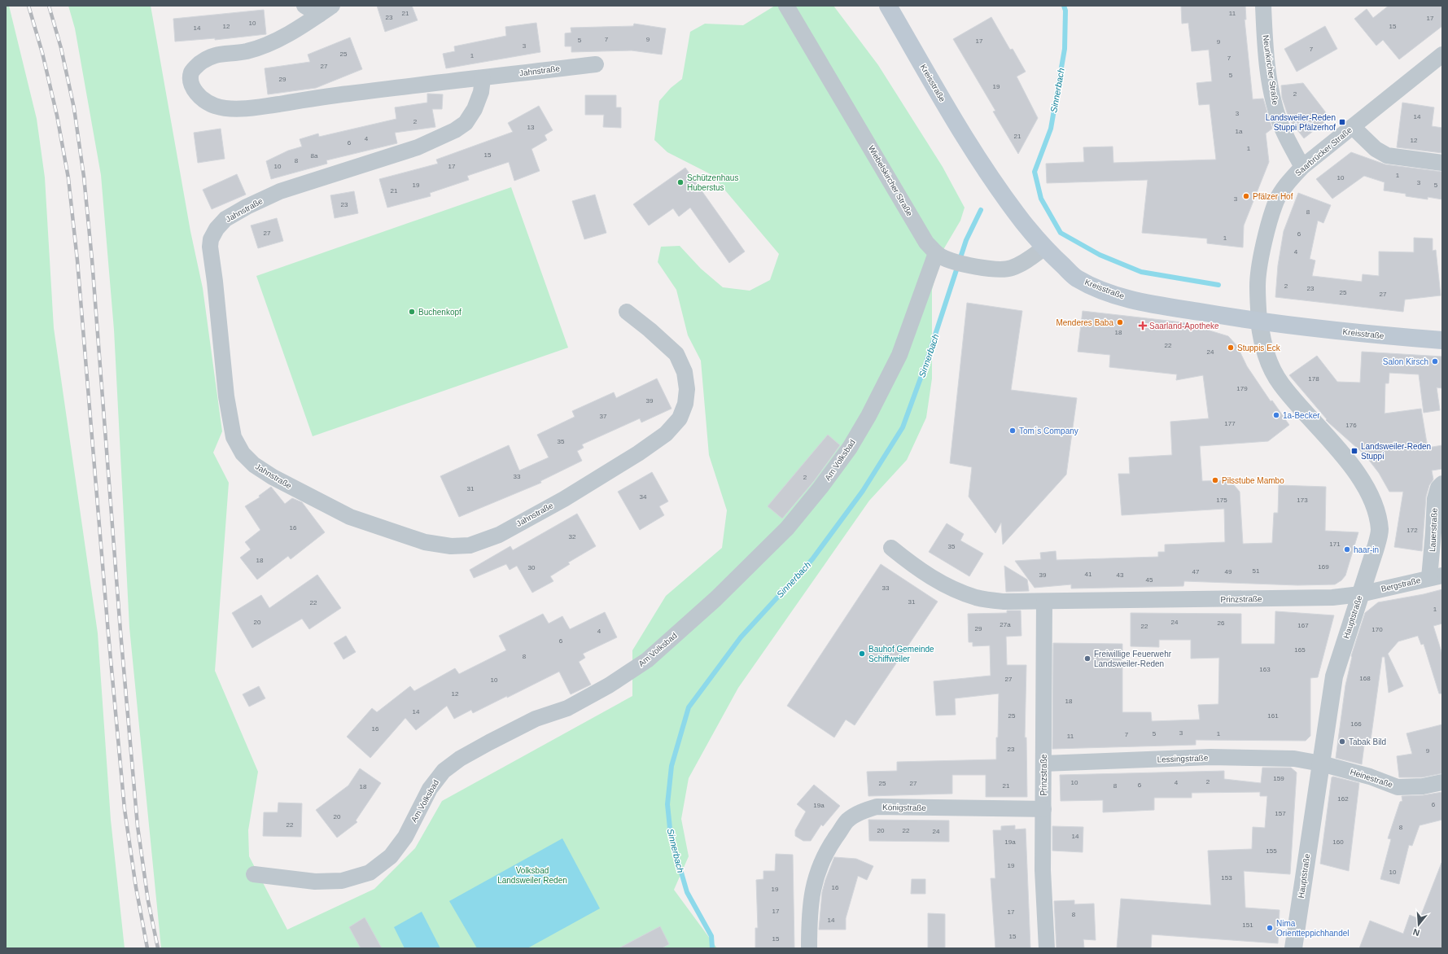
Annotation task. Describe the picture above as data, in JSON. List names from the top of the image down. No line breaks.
{"streets":{"main road":["Kreisstraße"],"street":["Neunkircher Straße","Jahnstraße","Saarbrücker Straße","Wiebelskircher Straße","Am Volksbad","Lauerstraße","Bergstraße","Prinzstraße","Hauptstraße","Lessingstraße","Heinestraße","Königstraße"]},"crossings":[["Neunkircher Straße","Saarbrücker Straße"],["Kreisstraße","Saarbrücker Straße"],["Kreisstraße","Hauptstraße"],["Saarbrücker Straße","Hauptstraße"],["Wiebelskircher Straße","Am Volksbad"],["Lauerstraße","Bergstraße"],["Bergstraße","Prinzstraße"],["Bergstraße","Hauptstraße"],["Prinzstraße","Hauptstraße"],["Prinzstraße","Lessingstraße"],["Prinzstraße","Königstraße"],["Hauptstraße","Lessingstraße"],["Hauptstraße","Heinestraße"],["Lessingstraße","Heinestraße"]],"water":["Sinnerbach"],"parks":["Volksbad Landsweiler Reden"],"places":{"transit":["Landsweiler-Reden Stuppi Pfälzerhof","Landsweiler-Reden Stuppi"],"other":["Schützenhaus Huberstus","Pfälzer Hof","Buchenkopf","Menderes Baba","Stuppis Eck","Salon Kirsch","1a-Becker","Tom´s Company","Pilsstube Mambo","haar-in","Bauhof Gemeinde Schiffweiler","Freiwillige Feuerwehr Landsweiler-Reden","Tabak Bild","Nima Orientteppichhandel"],"health":["Saarland-Apotheke"]},"house_numbers":["21","11","23","17","10","12","15","14","7","9","5","17","9","3","7","25","1","7","27","5","29","19","2","3","14","2","13","1a","21","4","12","6","1","15","8a","8","10","17","1","10","3","19","5","21","3","23","8","27","6","1","4","2","23","25","27","18","22","24","178","179","39","37","177","176","35","33","2","31","34","175","173","16","172","32","171","35","18","169","30","51","47","49","41","39","43","45","33","31","22","1","20","24","26","27a","167","22","29","170","4","6","165","8","163","168","27","10","12","18","14","25","161","166","16","3","5","1","7","11","23","9","159","2","10","4","25","27","6","21","8","18","162","6","19a","157","20","22","8","20","22","24","14","19a","160","155","19","10","153","16","19","17","17","8","14","151","15","15"],"north":"bottom"}
